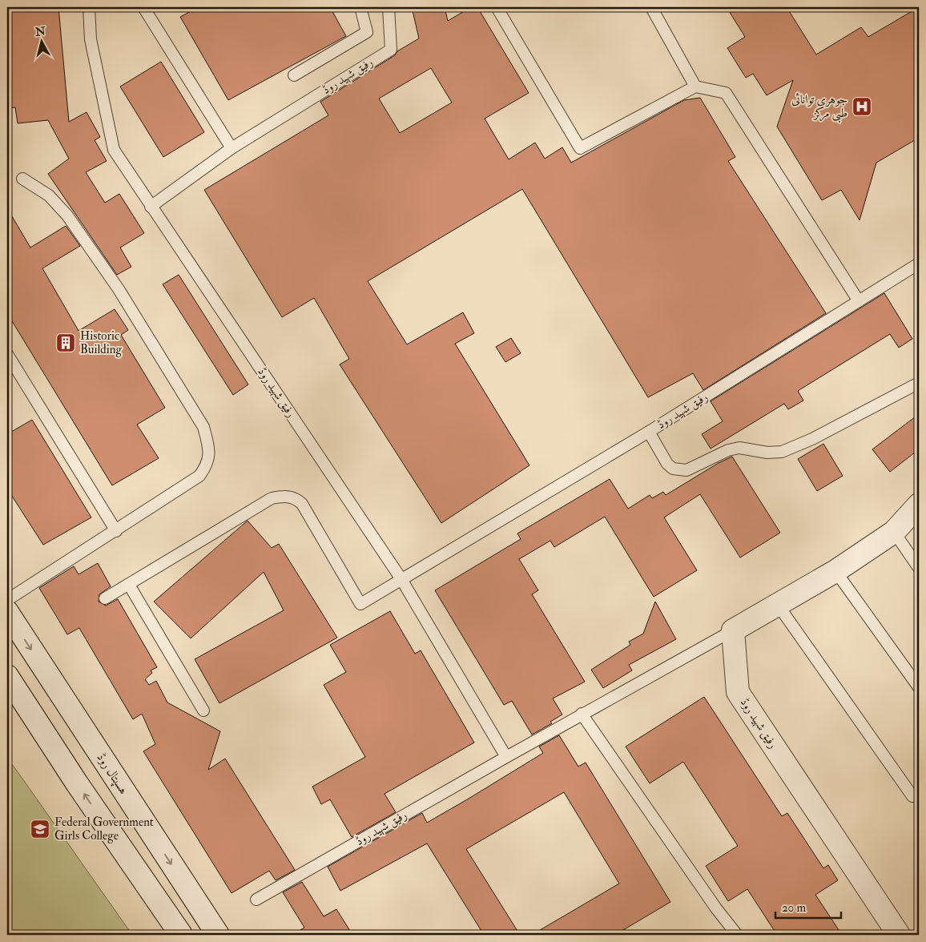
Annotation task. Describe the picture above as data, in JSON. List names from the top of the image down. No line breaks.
{"streets":{"main road":["رفیق شہید روڈ","ہسپتال روڈ"]},"places":{"hospital":["جوہری توانائی طبی مرکز"],"building":["Historic Building"],"school or university":["Federal Government Girls College"]},"scale_bar":"20 m","north":"top"}
